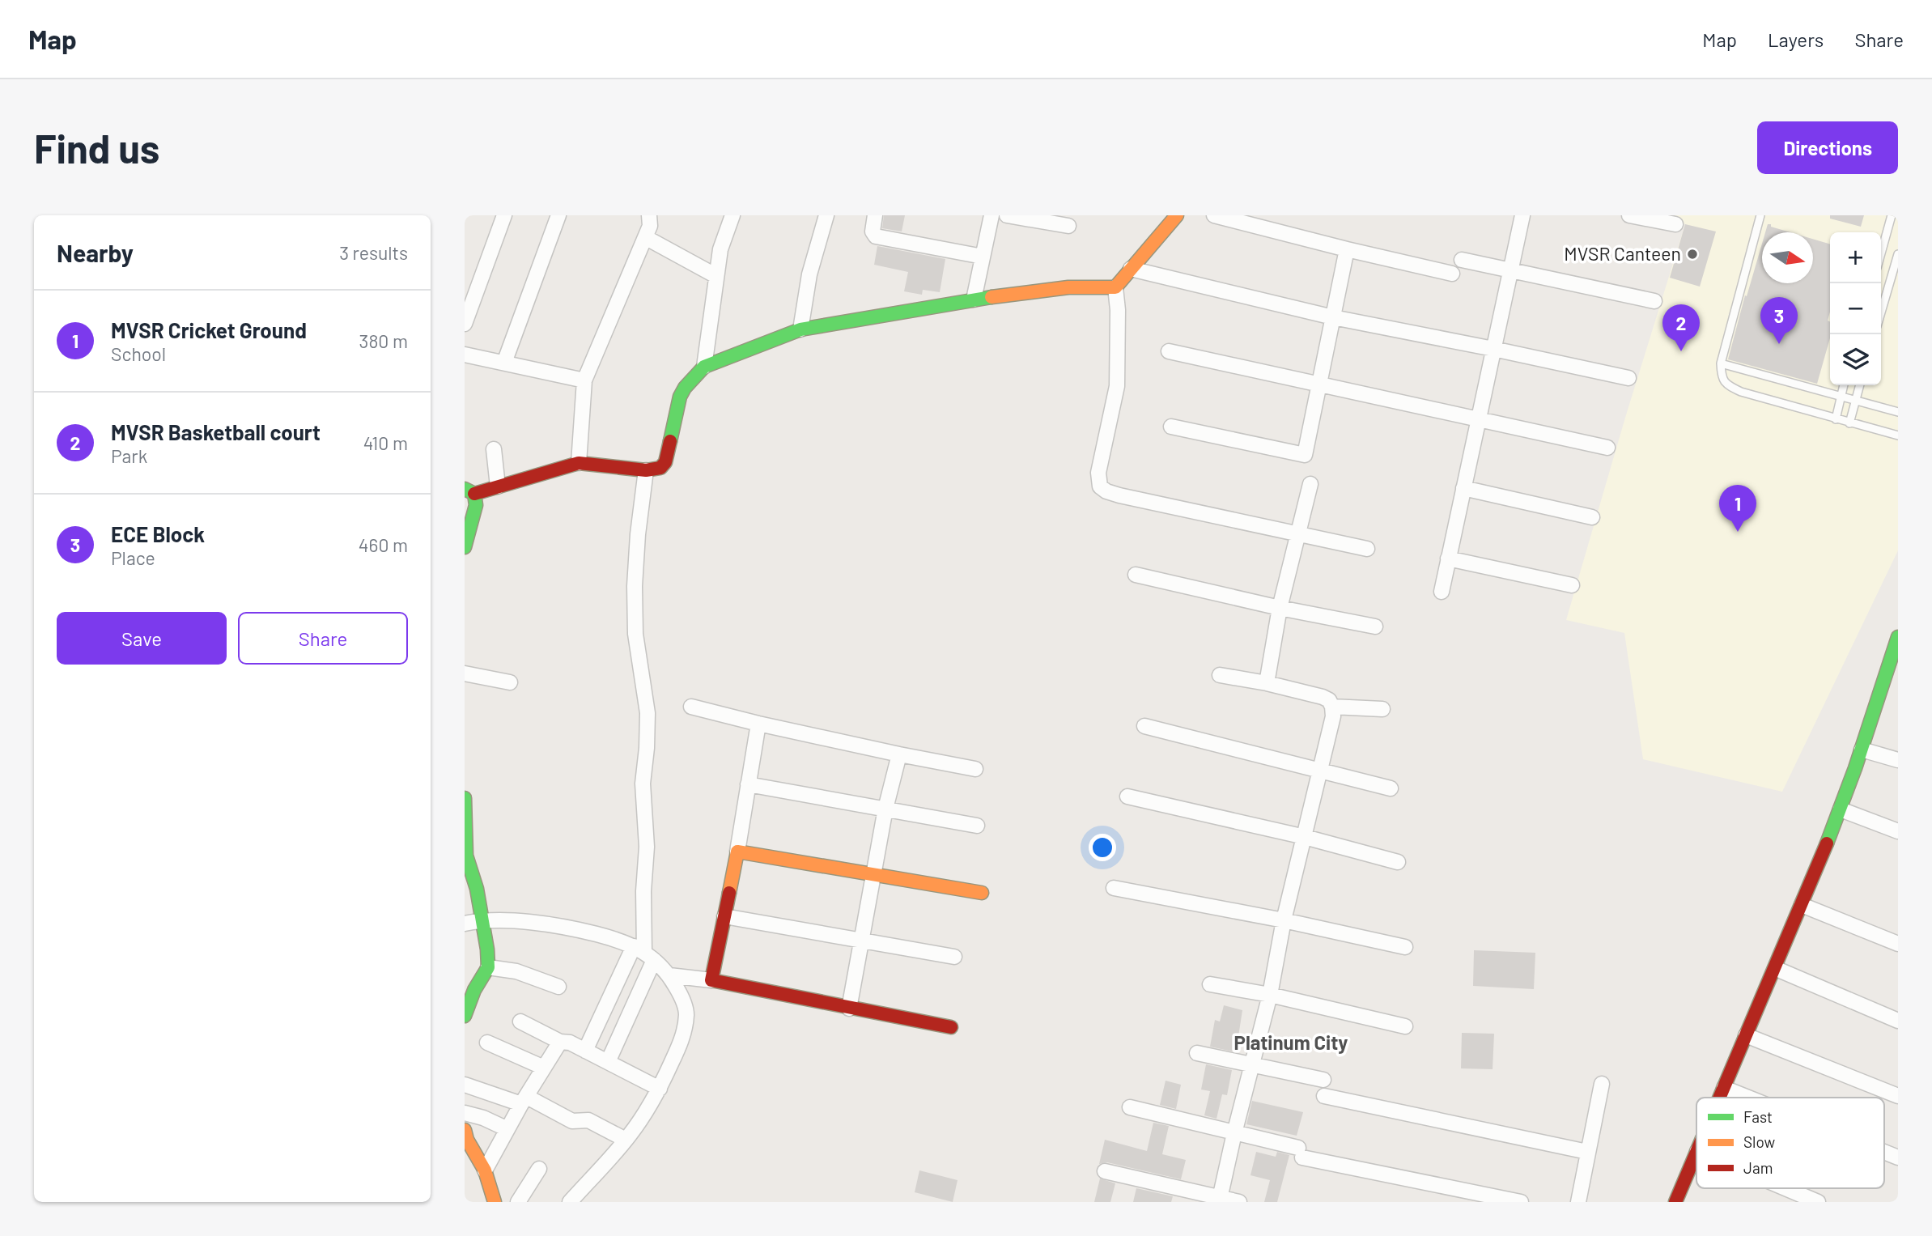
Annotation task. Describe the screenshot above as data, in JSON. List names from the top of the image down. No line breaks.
{"districts":["Platinum City"],"places":["MVSR Canteen"],"legend":["Fast","Slow","Jam"],"north":"right","page":{"header":"Map","nav":["Map","Layers","Share"],"buttons":["Directions",["Save","Share"]],"title":"Find us","heading":["Nearby","3 results"],"map_buttons":["+","−"],"list":[{"mark":"1","name":"MVSR Cricket Ground","note":"School","value":"380 m"},{"mark":"2","name":"MVSR Basketball court","note":"Park","value":"410 m"},{"mark":"3","name":"ECE Block","note":"Place","value":"460 m"}],"pins":["3","2","1"]}}
